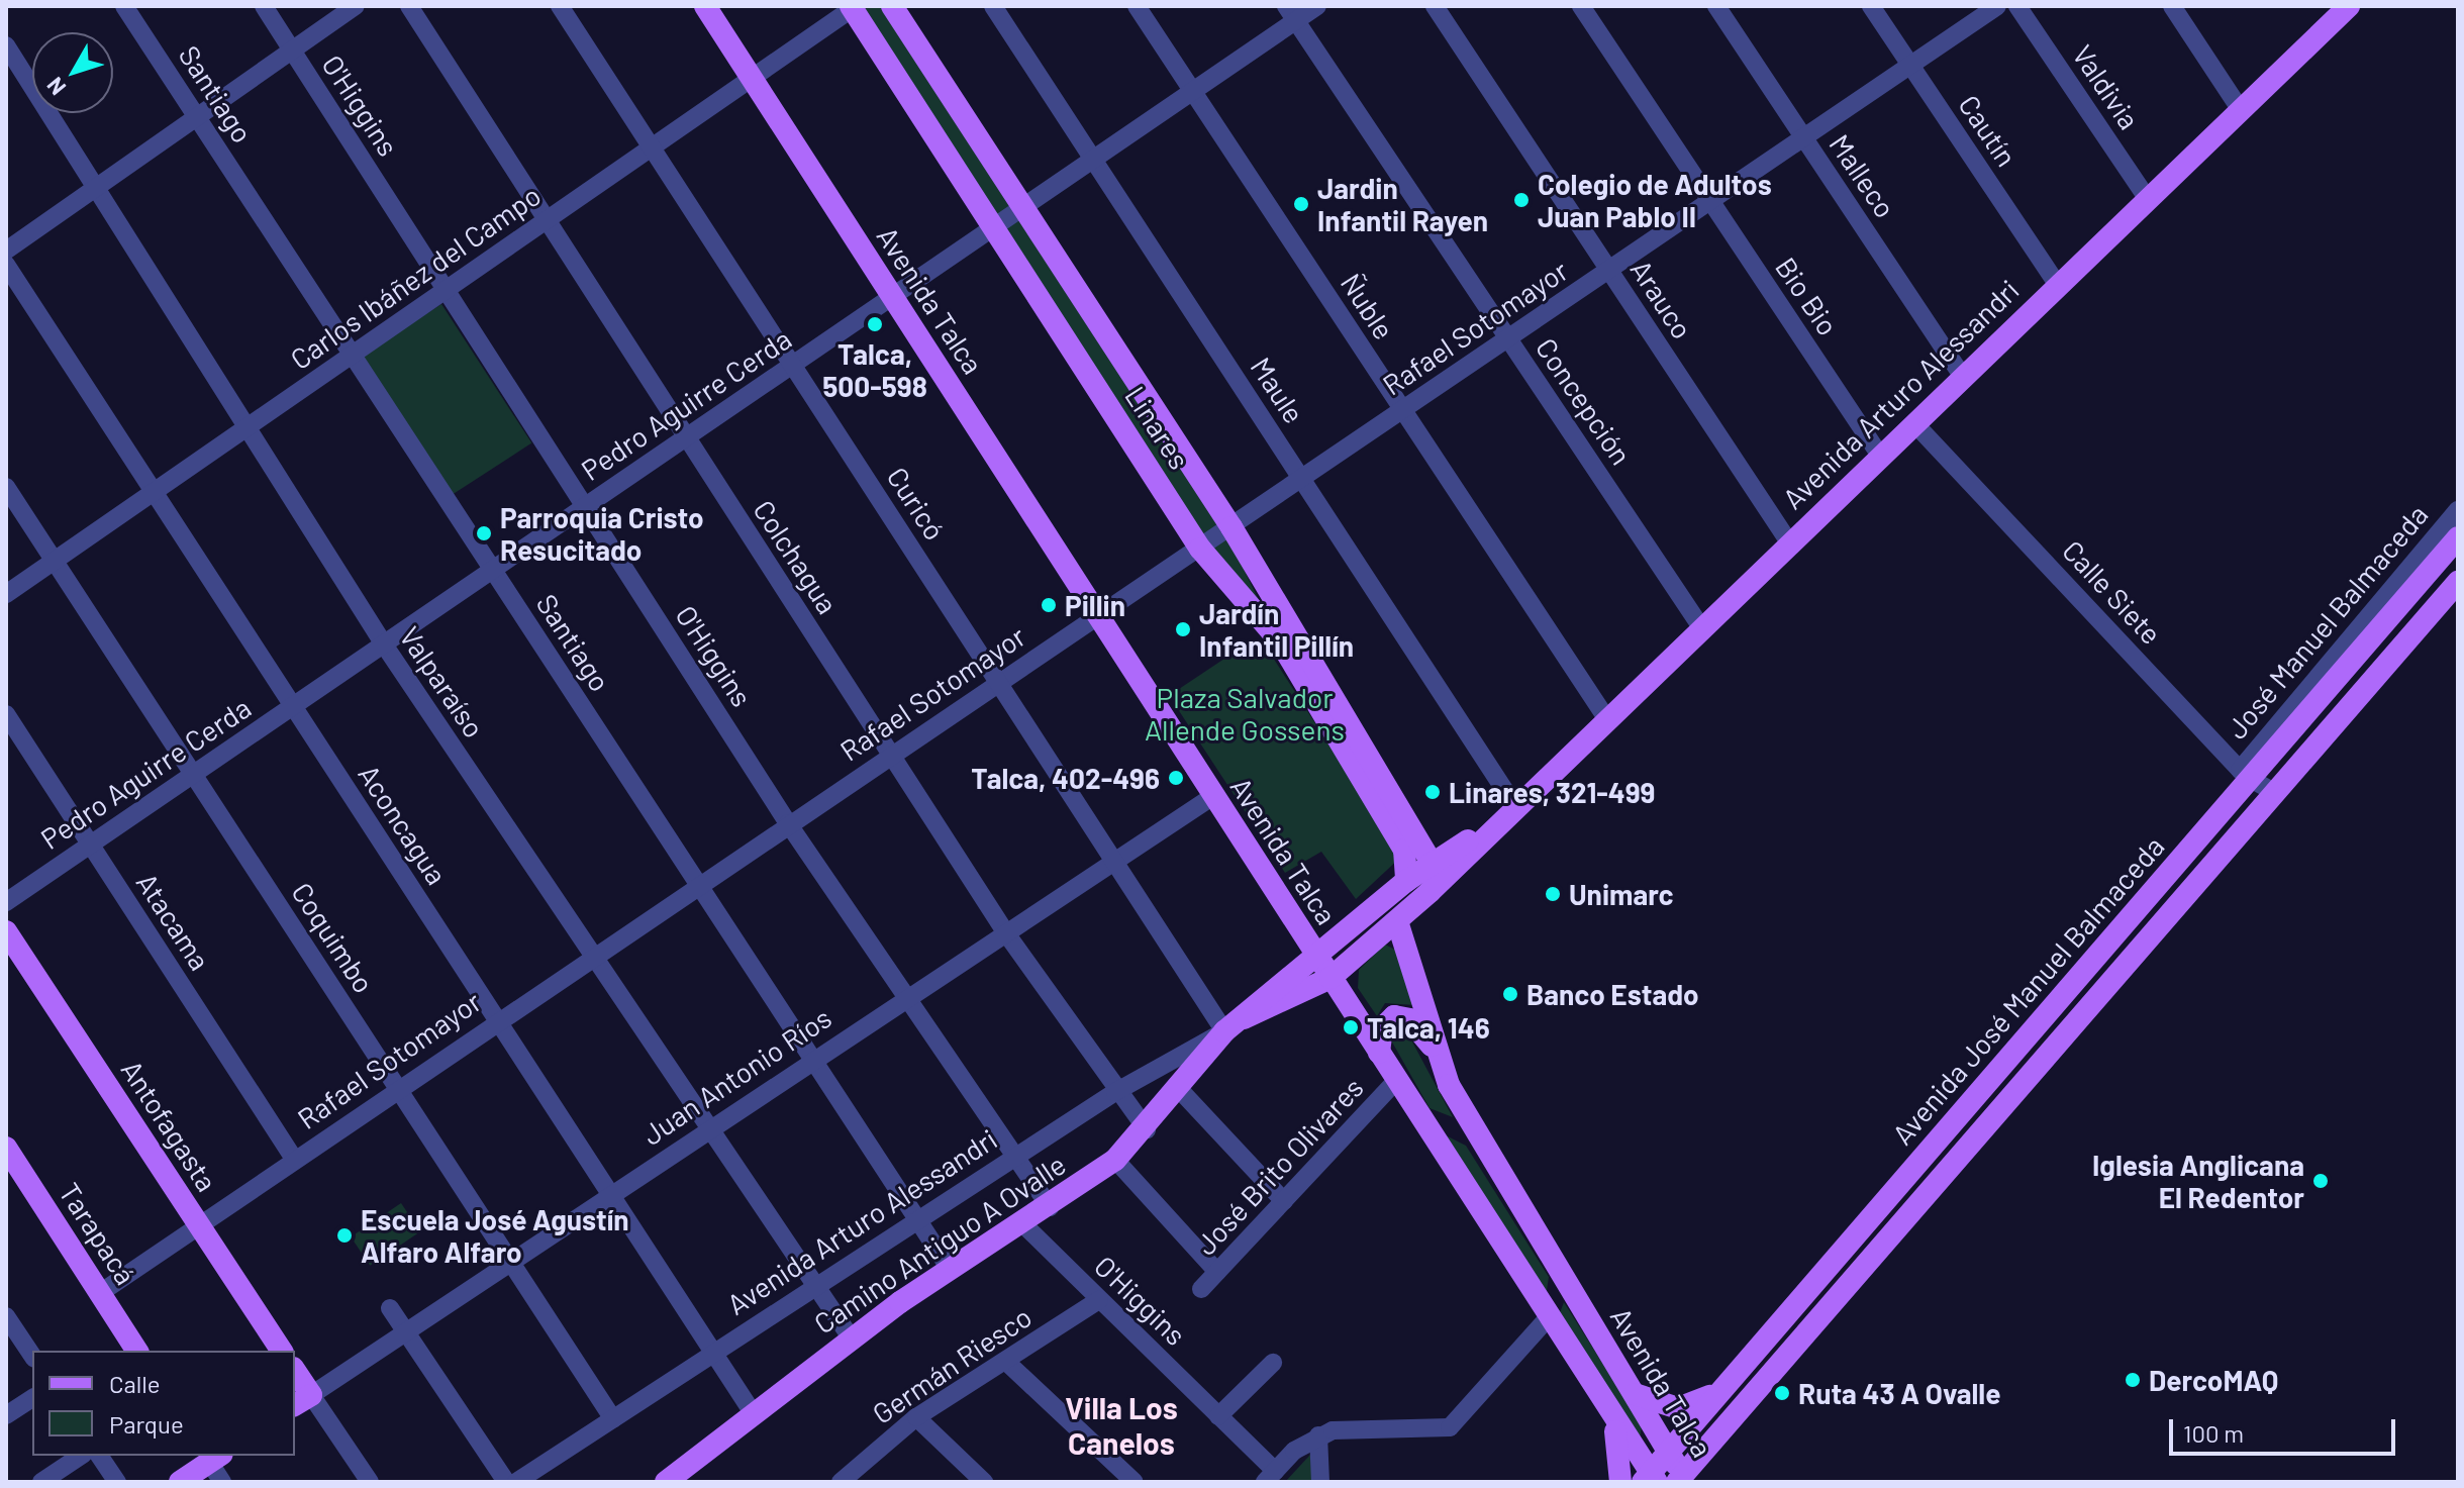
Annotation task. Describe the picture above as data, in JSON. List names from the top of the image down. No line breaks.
{"streets":{"main road":["Avenida Talca","Avenida Arturo Alessandri","Linares","Avenida José Manuel Balmaceda","Antofagasta","Tarapacá","Camino Antiguo A Ovalle"],"street":["Valdivia","Santiago","O'Higgins","Cautín","Malleco","Carlos Ibáñez del Campo","Bio Bio","Arauco","Ñuble","Rafael Sotomayor","Maule","Concepción","Pedro Aguirre Cerda","Curicó","Colchagua","Calle Siete","José Manuel Balmaceda","Valparaíso","Aconcagua","Atacama","Coquimbo","Juan Antonio Ríos","José Brito Olivares","Germán Riesco"]},"crossings":[["Valdivia","Avenida Arturo Alessandri"],["Santiago","Carlos Ibáñez del Campo"],["Santiago","Rafael Sotomayor"],["Santiago","Avenida Arturo Alessandri"],["Santiago","Pedro Aguirre Cerda"],["Santiago","Juan Antonio Ríos"],["Santiago","Camino Antiguo A Ovalle"],["O'Higgins","Carlos Ibáñez del Campo"],["O'Higgins","Rafael Sotomayor"],["O'Higgins","Avenida Arturo Alessandri"],["O'Higgins","Pedro Aguirre Cerda"],["O'Higgins","Juan Antonio Ríos"],["O'Higgins","Camino Antiguo A Ovalle"],["O'Higgins","Germán Riesco"],["Cautín","Rafael Sotomayor"],["Cautín","Avenida Arturo Alessandri"],["Malleco","Rafael Sotomayor"],["Malleco","Avenida Arturo Alessandri"],["Carlos Ibáñez del Campo","Avenida Talca"],["Carlos Ibáñez del Campo","Linares"],["Carlos Ibáñez del Campo","Curicó"],["Carlos Ibáñez del Campo","Colchagua"],["Carlos Ibáñez del Campo","Valparaíso"],["Carlos Ibáñez del Campo","Aconcagua"],["Carlos Ibáñez del Campo","Coquimbo"],["Bio Bio","Rafael Sotomayor"],["Bio Bio","Avenida Arturo Alessandri"],["Arauco","Rafael Sotomayor"],["Arauco","Avenida Arturo Alessandri"],["Avenida Talca","Rafael Sotomayor"],["Avenida Talca","Avenida Arturo Alessandri"],["Avenida Talca","Pedro Aguirre Cerda"],["Avenida Talca","Avenida José Manuel Balmaceda"],["Avenida Talca","Juan Antonio Ríos"],["Avenida Talca","José Brito Olivares"],["Ñuble","Rafael Sotomayor"],["Ñuble","Avenida Arturo Alessandri"],["Ñuble","Pedro Aguirre Cerda"],["Rafael Sotomayor","Maule"],["Rafael Sotomayor","Concepción"],["Rafael Sotomayor","Linares"],["Rafael Sotomayor","Curicó"],["Rafael Sotomayor","Colchagua"],["Rafael Sotomayor","Valparaíso"],["Rafael Sotomayor","Aconcagua"],["Rafael Sotomayor","Atacama"],["Rafael Sotomayor","Coquimbo"],["Rafael Sotomayor","Antofagasta"],["Rafael Sotomayor","Tarapacá"],["Maule","Avenida Arturo Alessandri"],["Maule","Pedro Aguirre Cerda"],["Avenida Arturo Alessandri","Concepción"],["Avenida Arturo Alessandri","Linares"],["Avenida Arturo Alessandri","Curicó"],["Avenida Arturo Alessandri","Colchagua"],["Avenida Arturo Alessandri","Calle Siete"],["Avenida Arturo Alessandri","Valparaíso"],["Avenida Arturo Alessandri","Aconcagua"],["Avenida Arturo Alessandri","Coquimbo"],["Avenida Arturo Alessandri","Camino Antiguo A Ovalle"],["Concepción","Pedro Aguirre Cerda"],["Pedro Aguirre Cerda","Linares"],["Pedro Aguirre Cerda","Curicó"],["Pedro Aguirre Cerda","Colchagua"],["Pedro Aguirre Cerda","Valparaíso"],["Pedro Aguirre Cerda","Aconcagua"],["Pedro Aguirre Cerda","Atacama"],["Pedro Aguirre Cerda","Coquimbo"],["Curicó","Juan Antonio Ríos"],["Curicó","Camino Antiguo A Ovalle"],["Colchagua","Juan Antonio Ríos"],["Colchagua","Camino Antiguo A Ovalle"],["Calle Siete","José Manuel Balmaceda"],["Calle Siete","Avenida José Manuel Balmaceda"],["José Manuel Balmaceda","Avenida José Manuel Balmaceda"],["Valparaíso","Juan Antonio Ríos"],["Valparaíso","Camino Antiguo A Ovalle"],["Aconcagua","Juan Antonio Ríos"],["Aconcagua","Camino Antiguo A Ovalle"],["Coquimbo","Juan Antonio Ríos"]],"districts":["Villa Los Canelos"],"parks":["Plaza Salvador Allende Gossens"],"places":["Colegio de Adultos Juan Pablo II","Jardin Infantil Rayen","Talca, 500-598","Parroquia Cristo Resucitado","Pillin","Jardín Infantil Pillín","Talca, 402-496","Linares, 321-499","Unimarc","Banco Estado","Talca, 146","Iglesia Anglicana El Redentor","Escuela José Agustín Alfaro Alfaro","DercoMAQ","Ruta 43 A Ovalle"],"legend":["Calle","Parque"],"scale_bar":"100 m","north":"bottom left"}
